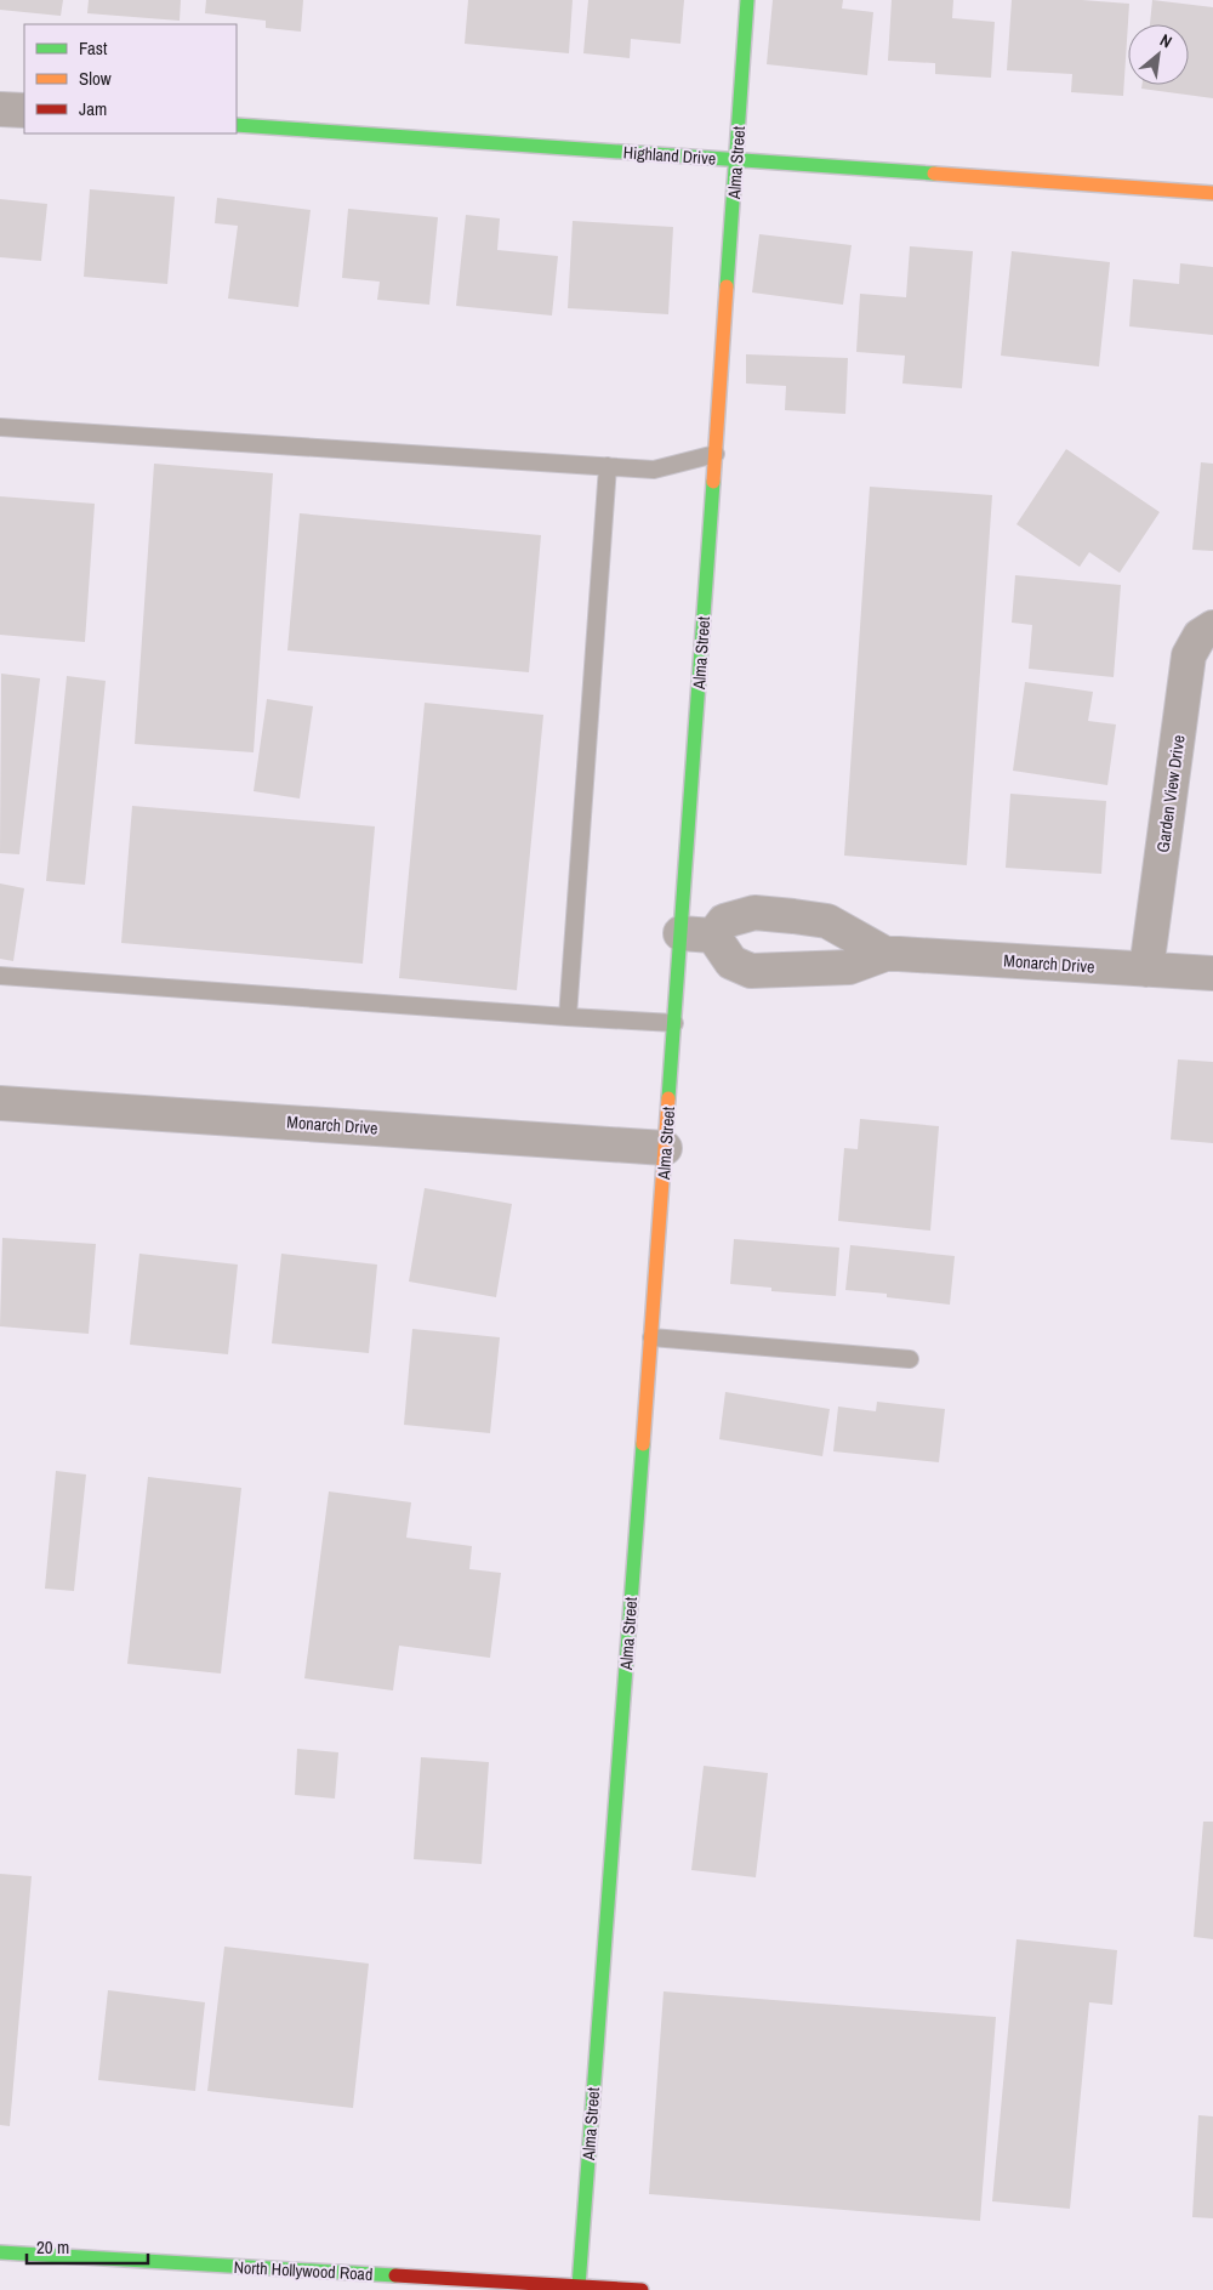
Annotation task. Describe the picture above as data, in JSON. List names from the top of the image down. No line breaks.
{"streets":{"street":["Highland Drive","Alma Street","Garden View Drive","Monarch Drive","North Hollywood Road"]},"crossings":[["Highland Drive","Alma Street"],["Alma Street","Monarch Drive"],["Alma Street","North Hollywood Road"],["Garden View Drive","Monarch Drive"]],"legend":["Fast","Slow","Jam"],"scale_bar":"20 m","north":"top right"}
